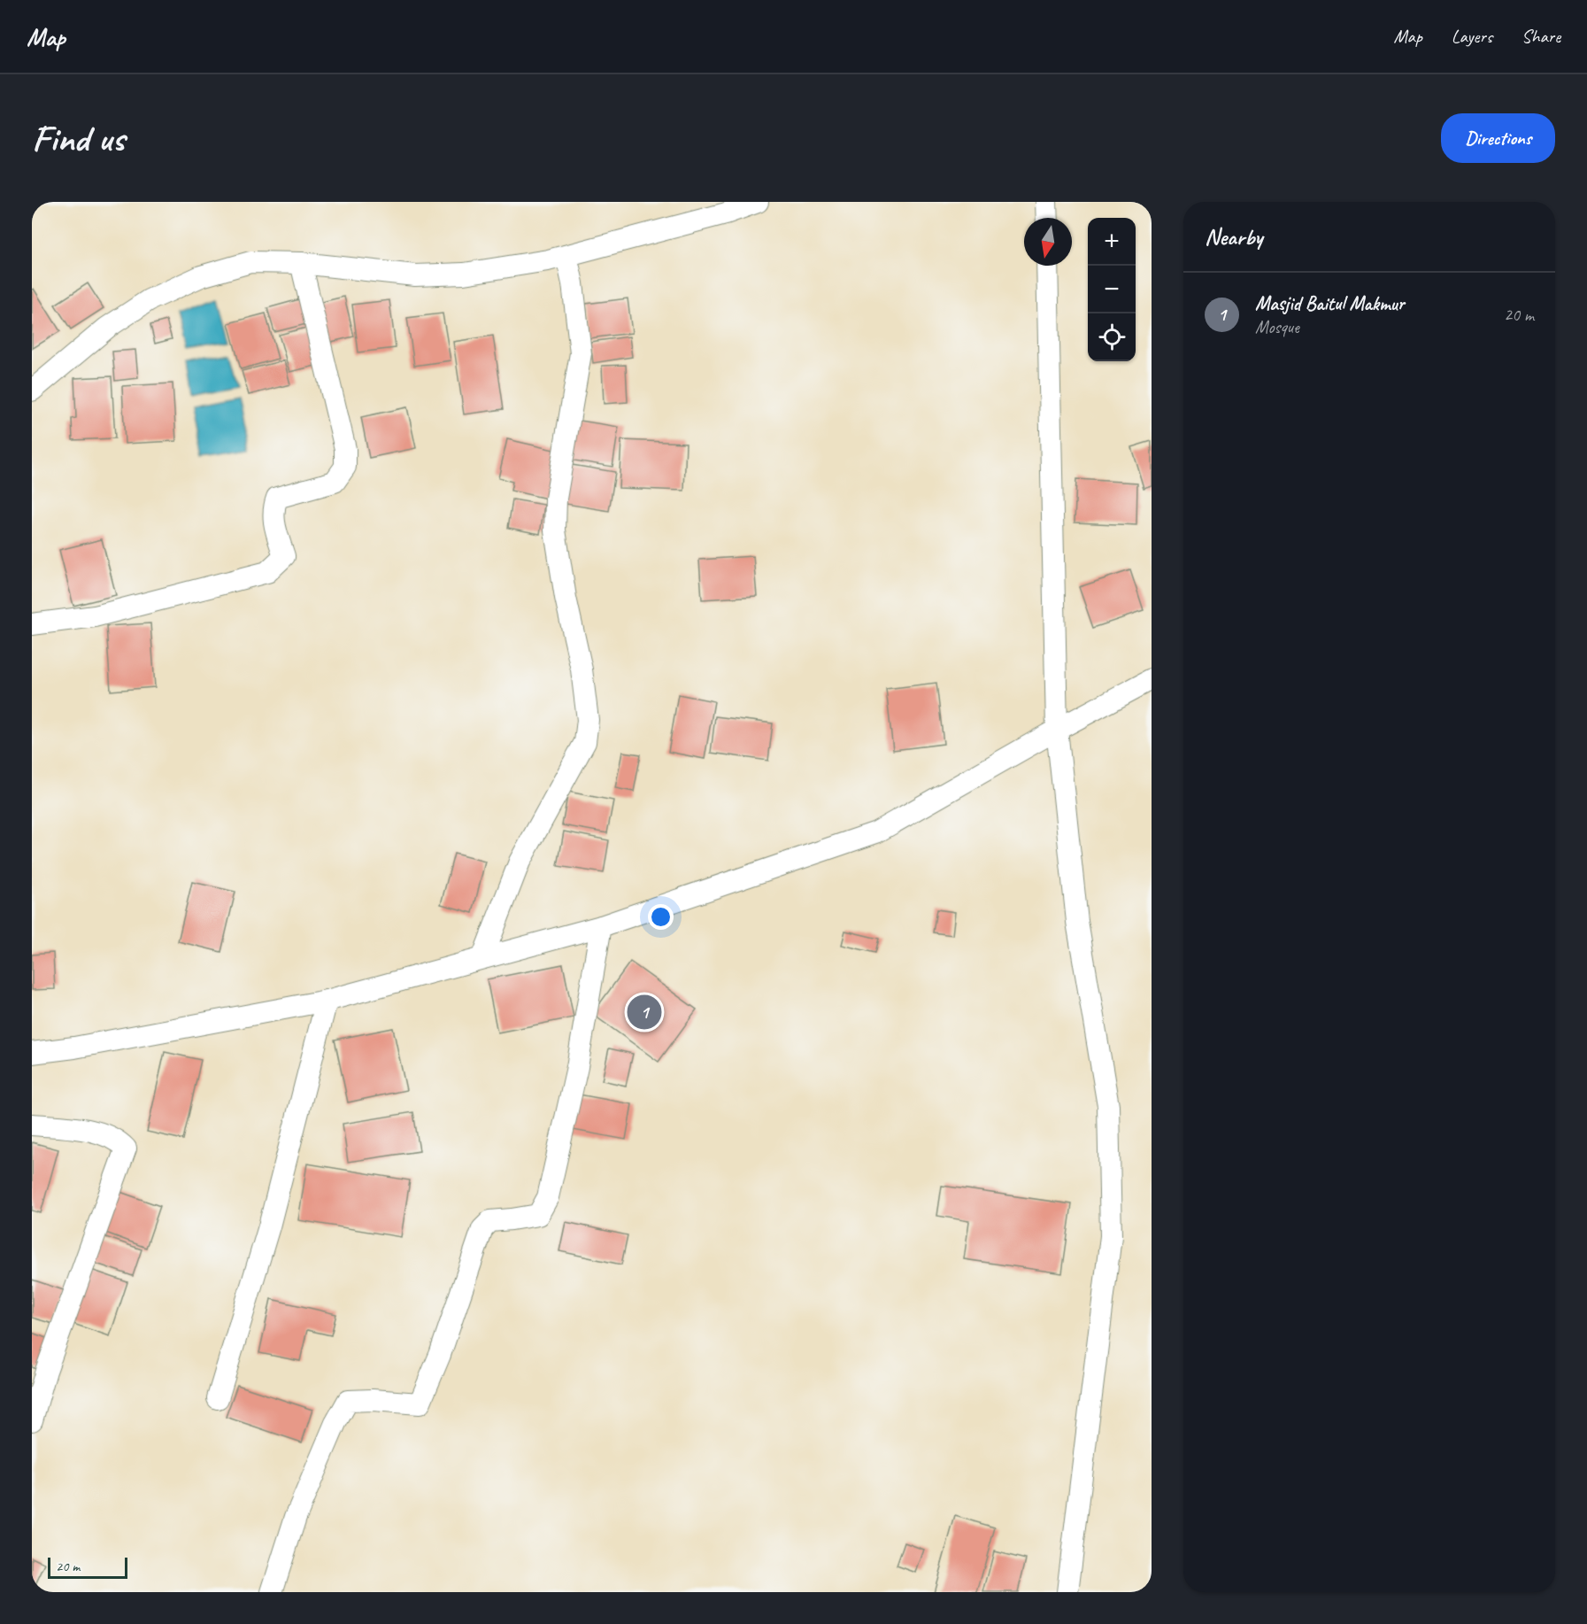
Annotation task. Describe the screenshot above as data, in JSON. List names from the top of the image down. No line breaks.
{"scale_bar":"20 m","north":"bottom","page":{"header":"Map","nav":["Map","Layers","Share"],"buttons":"Directions","title":"Find us","heading":"Nearby","map_buttons":["+","−"],"list":[{"mark":"1","name":"Masjid Baitul Makmur","note":"Mosque","value":"20 m"}],"pins":"1","scale":"20 m"}}
